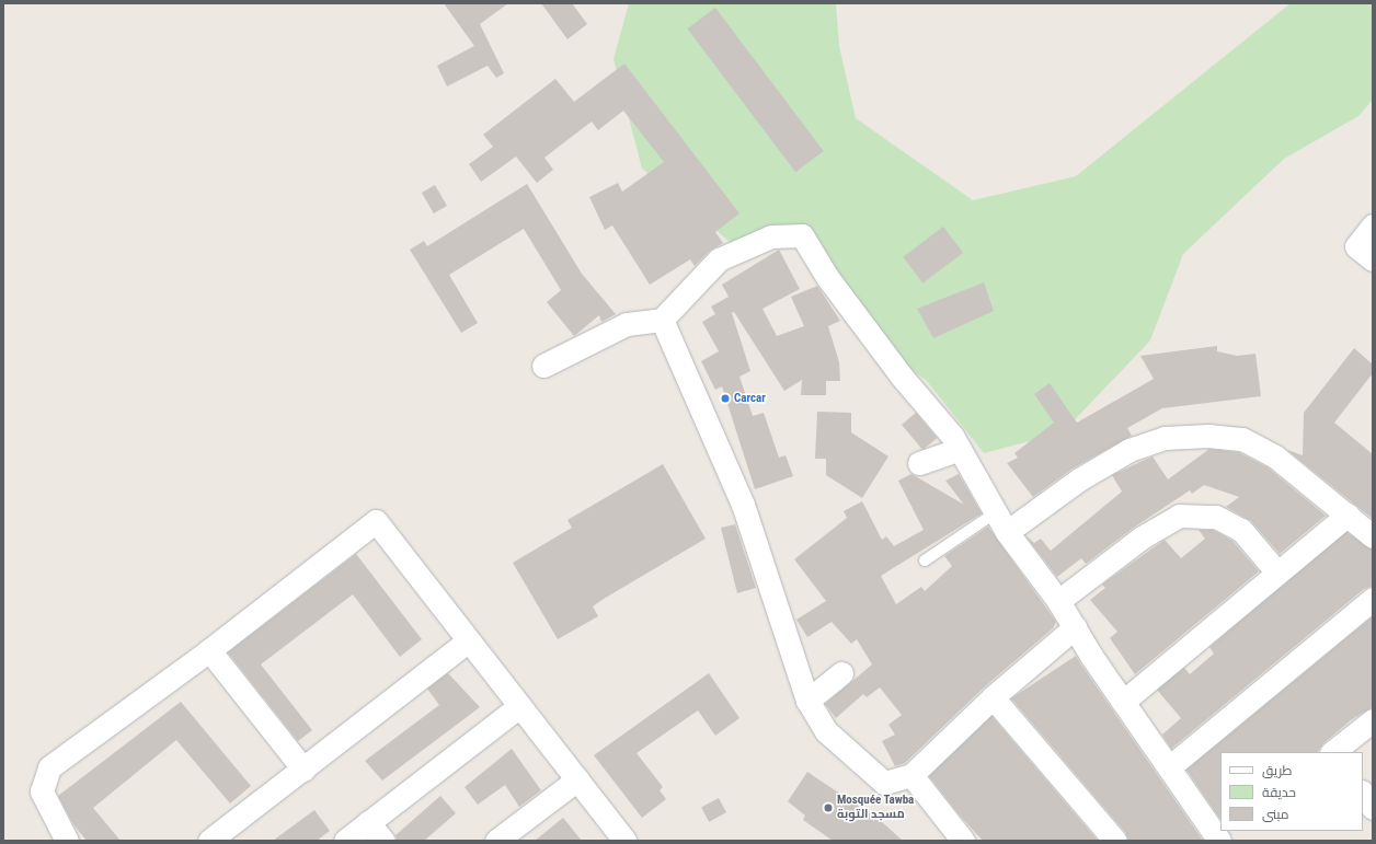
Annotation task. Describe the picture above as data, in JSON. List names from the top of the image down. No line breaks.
{"places":["Carcar","Mosquée Tawba مسجد التوبة"],"legend":["طريق","حديقة","مبنى"]}
